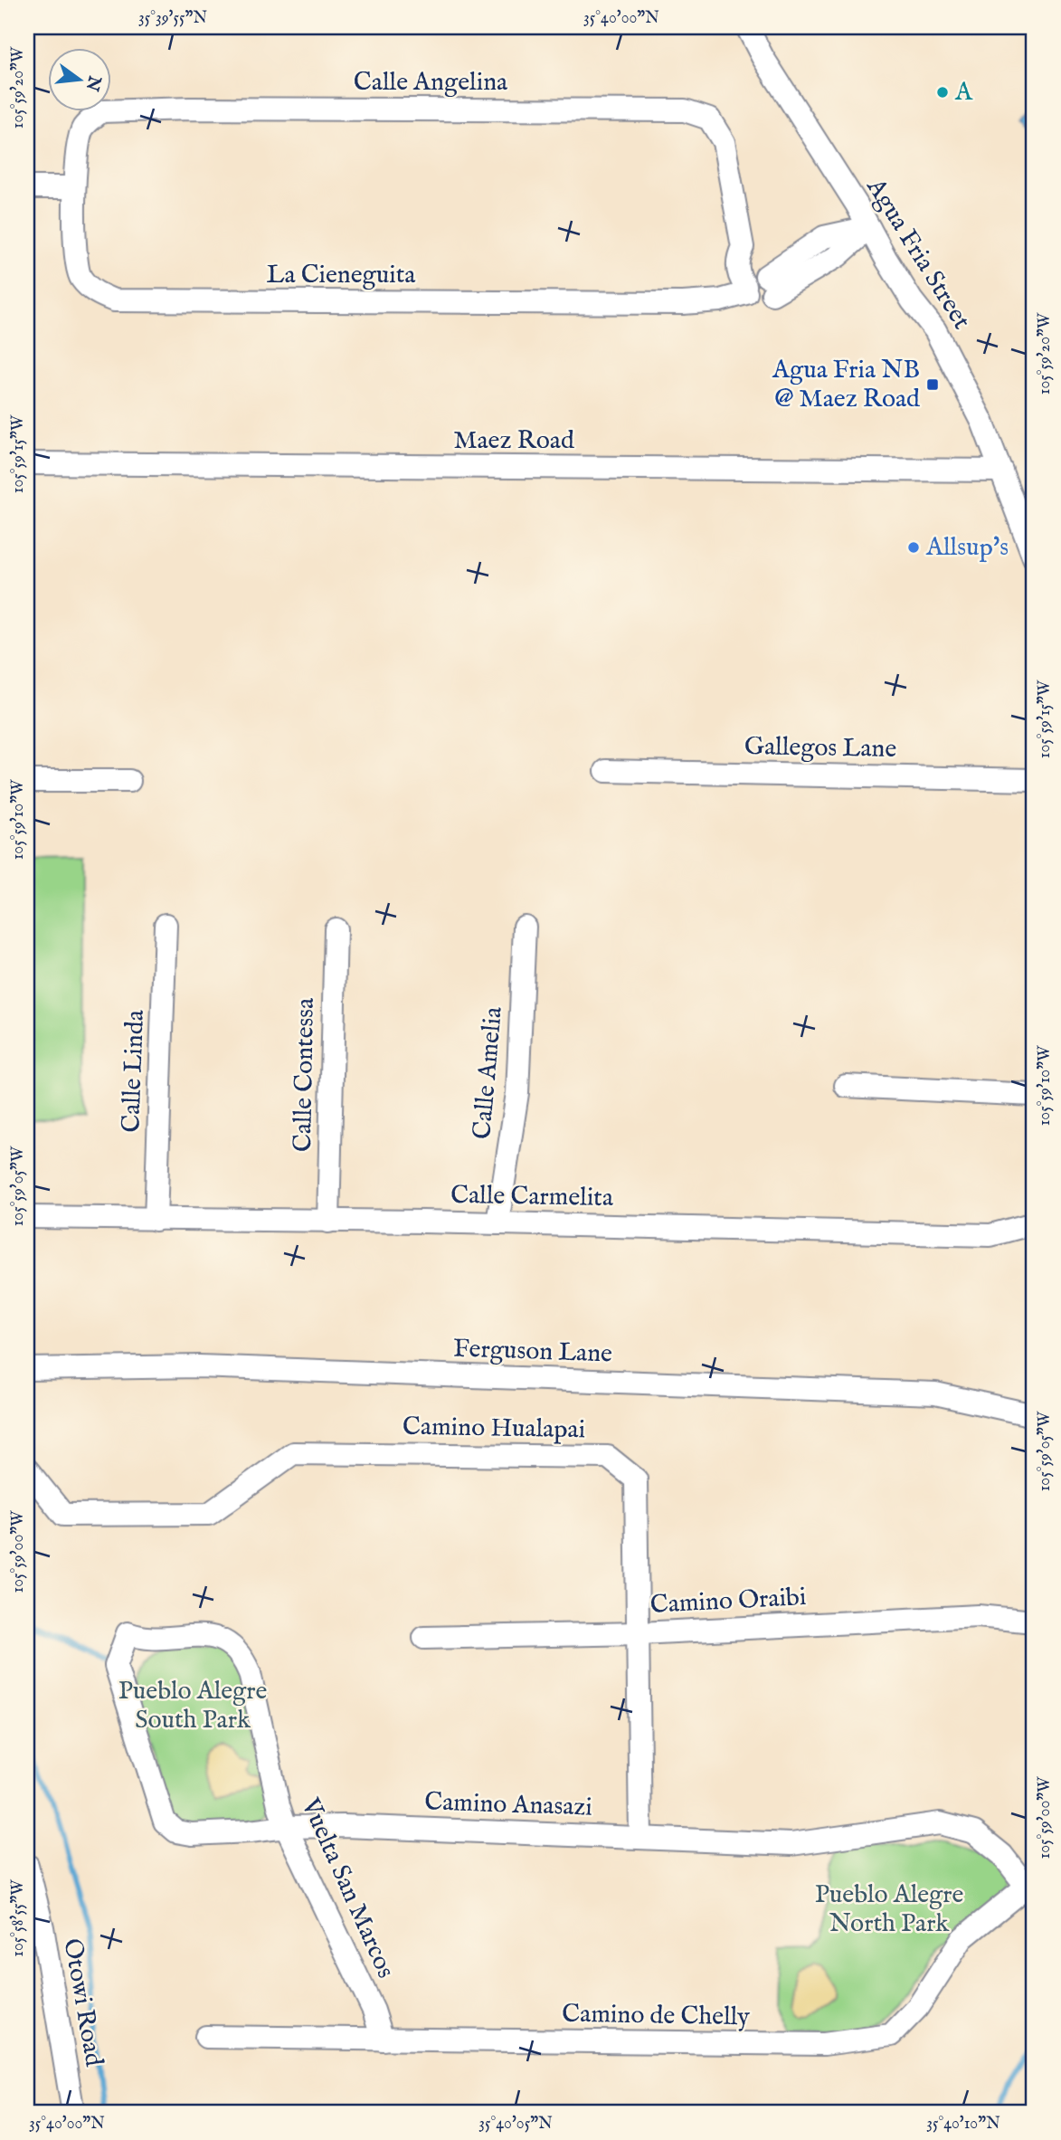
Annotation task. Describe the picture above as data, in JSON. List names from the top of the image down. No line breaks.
{"streets":{"street":["Calle Angelina","Agua Fria Street","La Cieneguita","Maez Road","Gallegos Lane","Calle Linda","Calle Amelia","Calle Contessa","Calle Carmelita","Ferguson Lane","Camino Hualapai","Camino Oraibi","Camino Anasazi","Vuelta San Marcos","Otowi Road","Camino de Chelly"]},"crossings":[["Calle Angelina","La Cieneguita"],["Agua Fria Street","La Cieneguita"],["Agua Fria Street","Maez Road"],["Calle Linda","Calle Carmelita"],["Calle Amelia","Calle Carmelita"],["Calle Contessa","Calle Carmelita"],["Camino Hualapai","Camino Oraibi"],["Camino Hualapai","Camino Anasazi"],["Camino Anasazi","Vuelta San Marcos"],["Camino Anasazi","Camino de Chelly"],["Vuelta San Marcos","Camino de Chelly"]],"parks":["Pueblo Alegre South Park","Pueblo Alegre North Park"],"places":{"other":["A","Allsup's"],"transit":["Agua Fria NB @ Maez Road"]},"north":"right","coordinates":["35°39'55\"N","35°40'00\"N","105°59'20\"W","105°59'15\"W","105°59'10\"W","105°59'05\"W","105°59'00\"W","105°58'55\"W","35°40'05\"N","35°40'10\"N"]}
